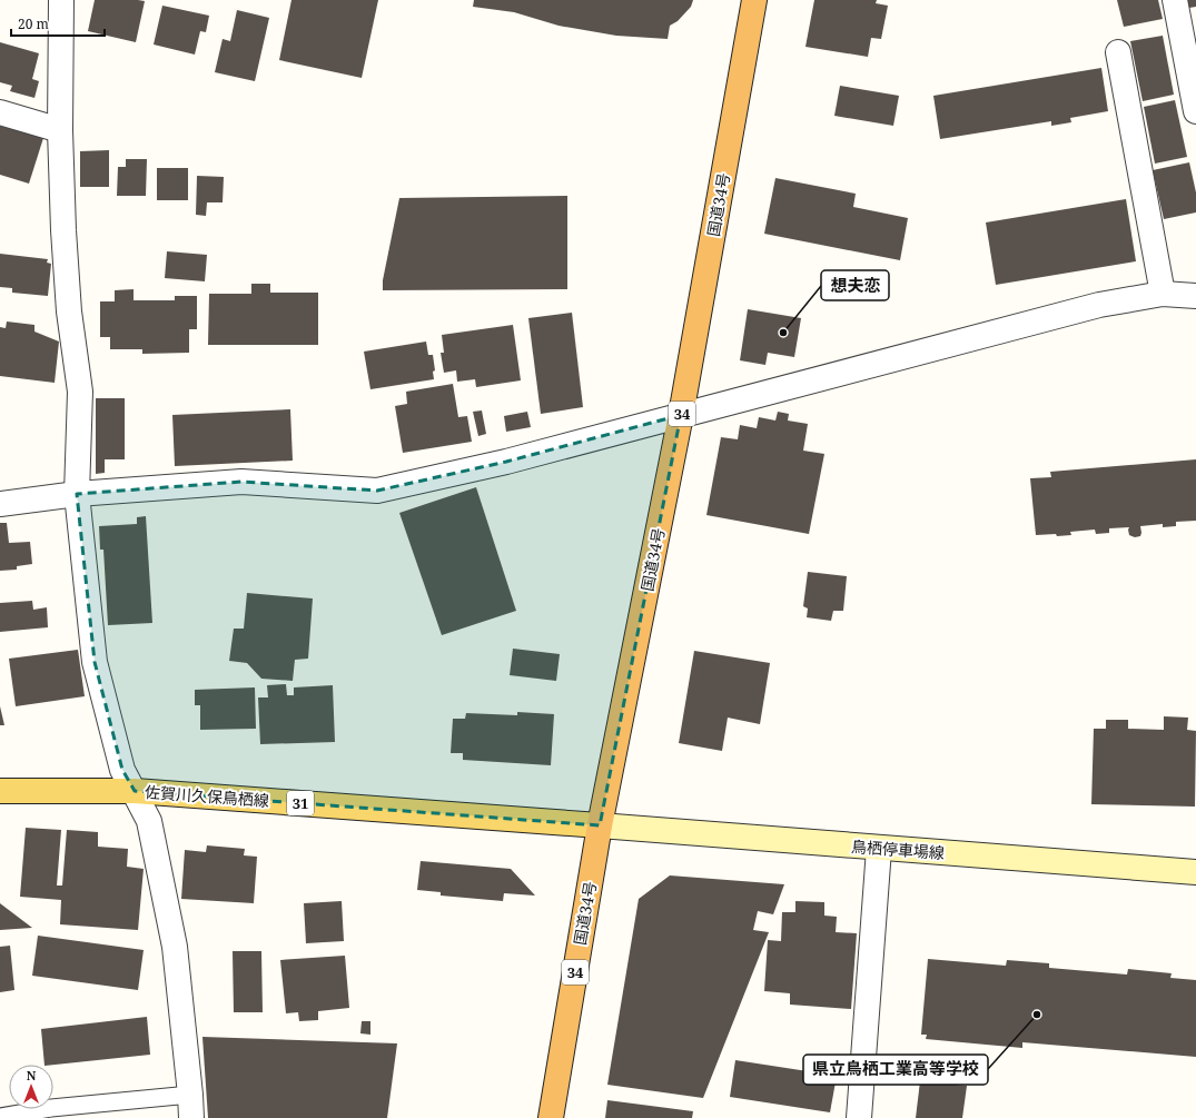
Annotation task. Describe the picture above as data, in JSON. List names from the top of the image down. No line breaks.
{"streets":{"highway":["国道34号","34"],"main road":["佐賀川久保鳥栖線","31","鳥栖停車場線"]},"crossings":[["国道34号","佐賀川久保鳥栖線"],["国道34号","鳥栖停車場線"],["佐賀川久保鳥栖線","鳥栖停車場線"]],"places":["想夫恋","県立鳥栖工業高等学校"],"scale_bar":"20 m","north":"top"}
